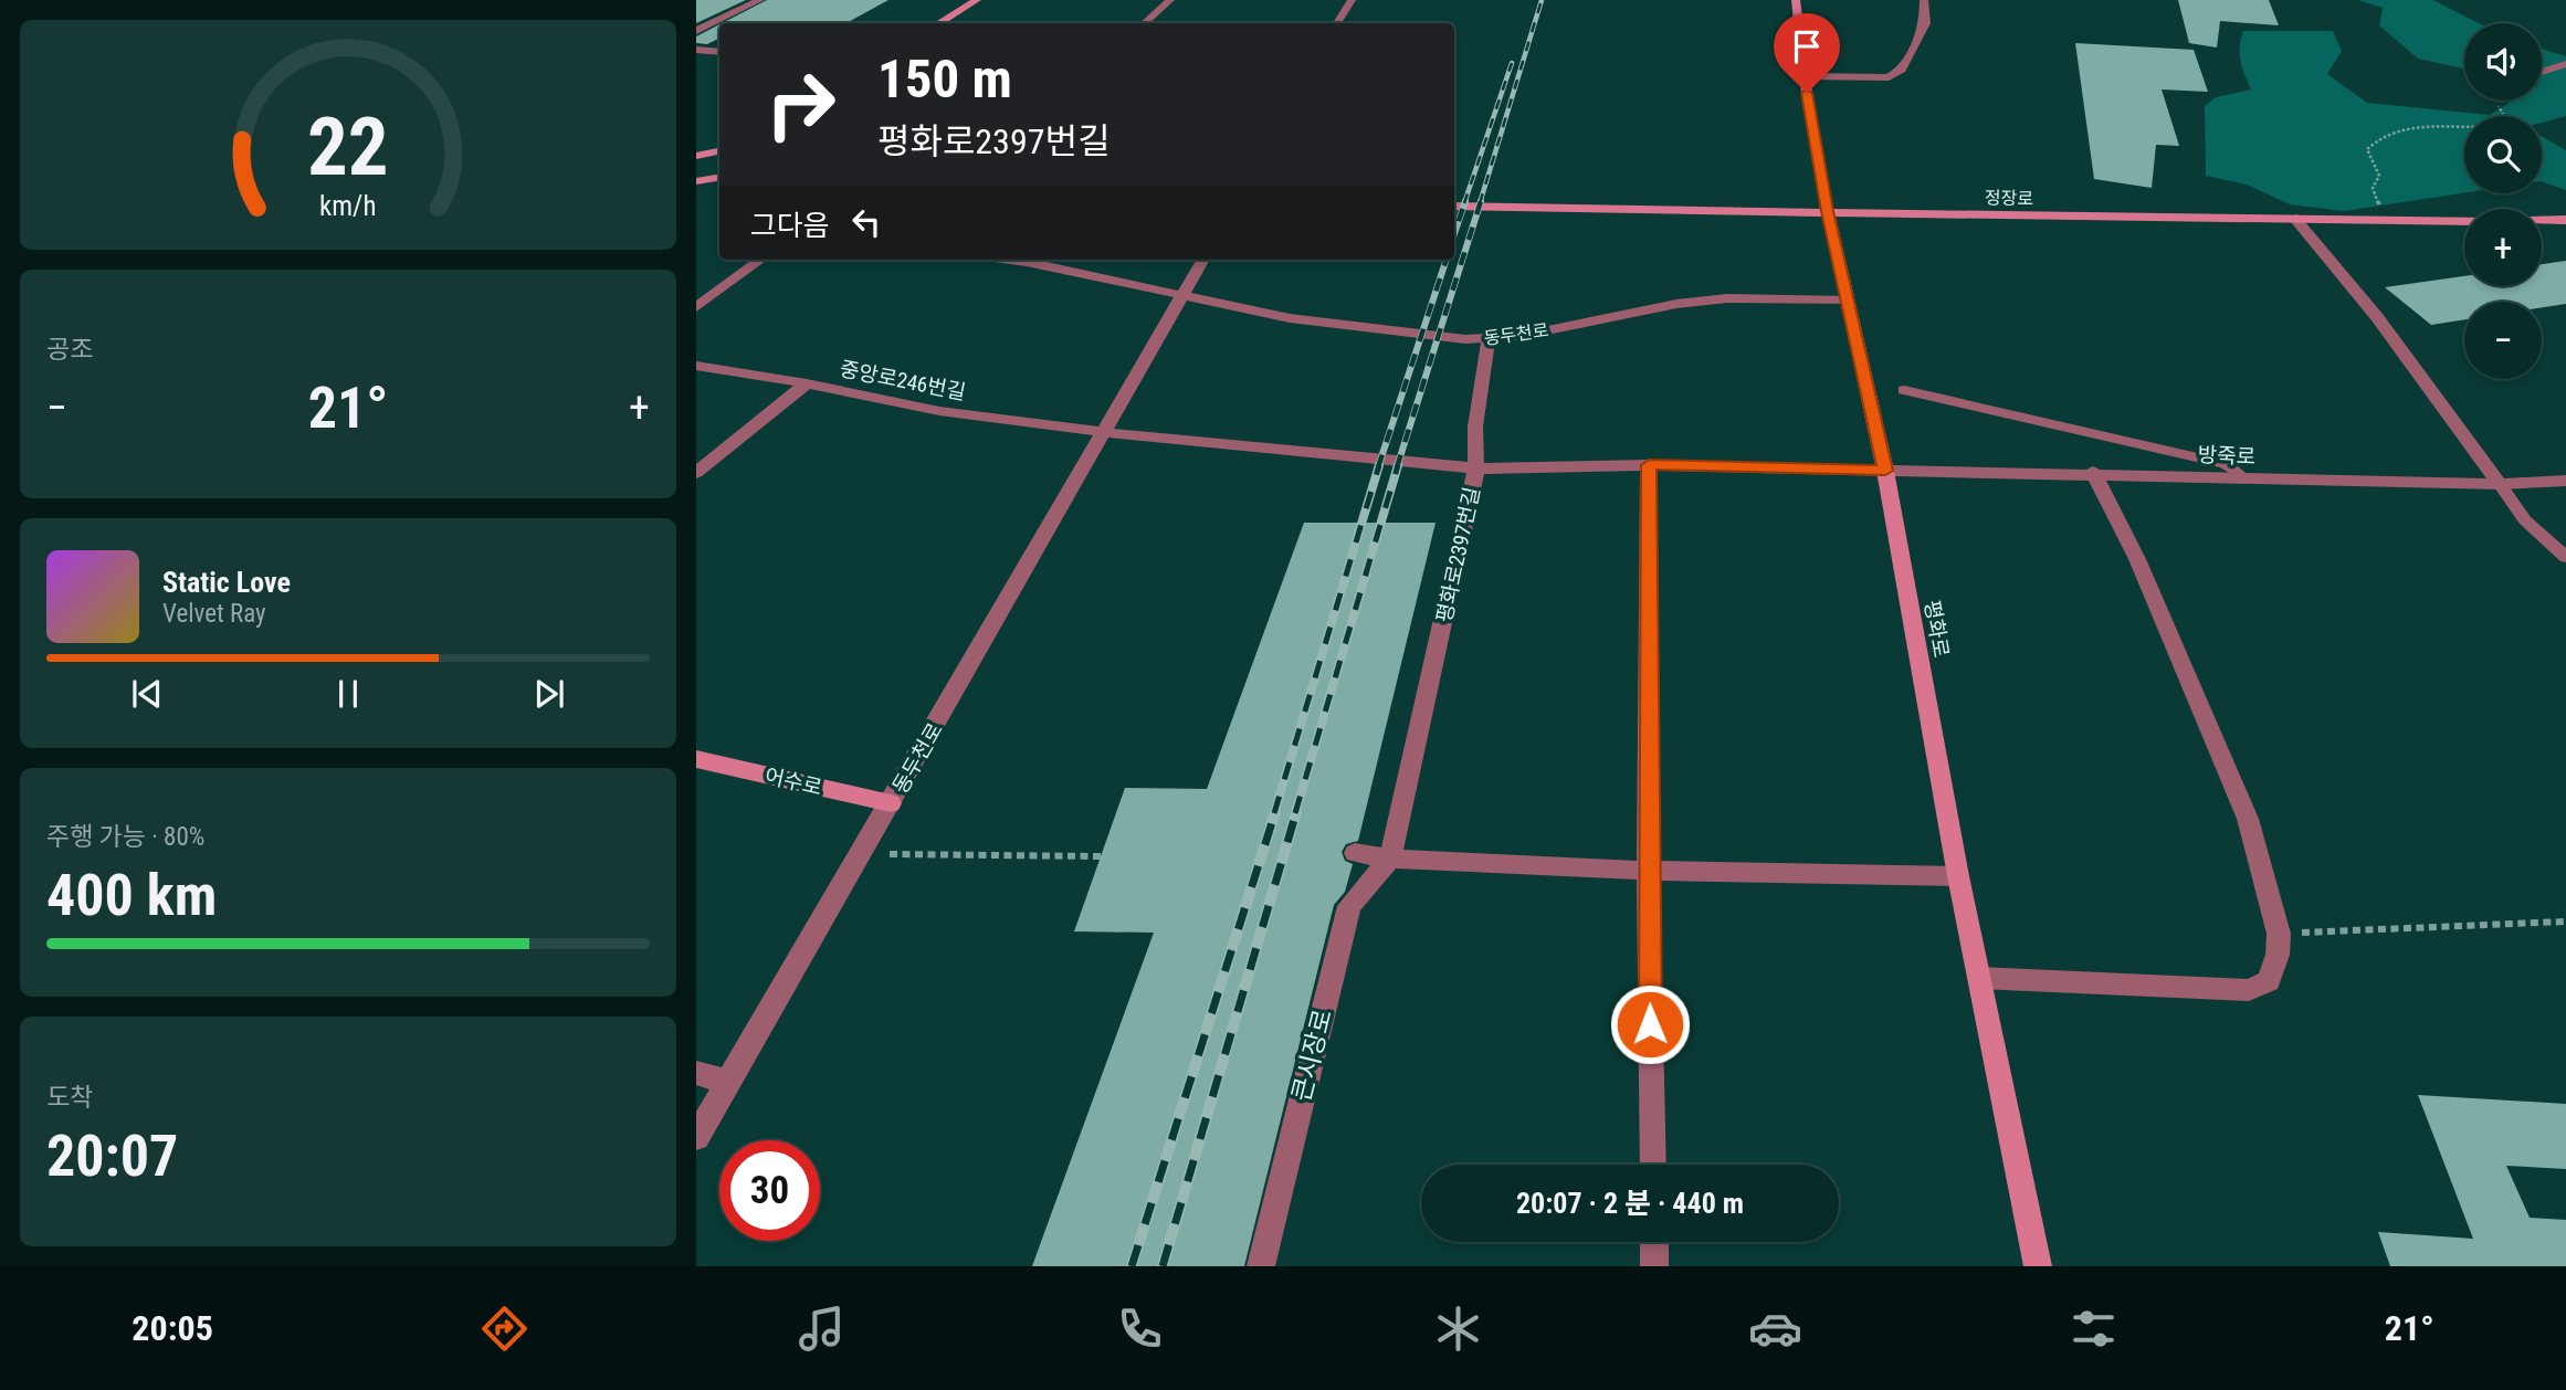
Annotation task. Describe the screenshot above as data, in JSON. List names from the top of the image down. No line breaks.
{"streets":{"main road":["정장로","평화로","어수로"],"street":["동두천로","중앙로246번길","방죽로","평화로2397번길","큰시장로"]},"crossings":[["정장로","평화로"],["동두천로","중앙로246번길"],["동두천로","평화로"],["동두천로","어수로"],["방죽로","평화로2397번길"],["방죽로","평화로"],["평화로2397번길","평화로"],["평화로2397번길","큰시장로"]],"page":{"map_buttons":["+","−"],"turn":["150 m","평화로2397번길"],"then":"그다음","tile":["공조",["주행 가능 · 80%","400 km"],["도착","20:07"]],"heat":["−","21°","+"],"song":["Static Love","Velvet Ray"],"limit":"30","trip":"20:07 · 2 분 · 440 m","tabs":["20:05","21°"],"gauge":["22","km/h"]}}
